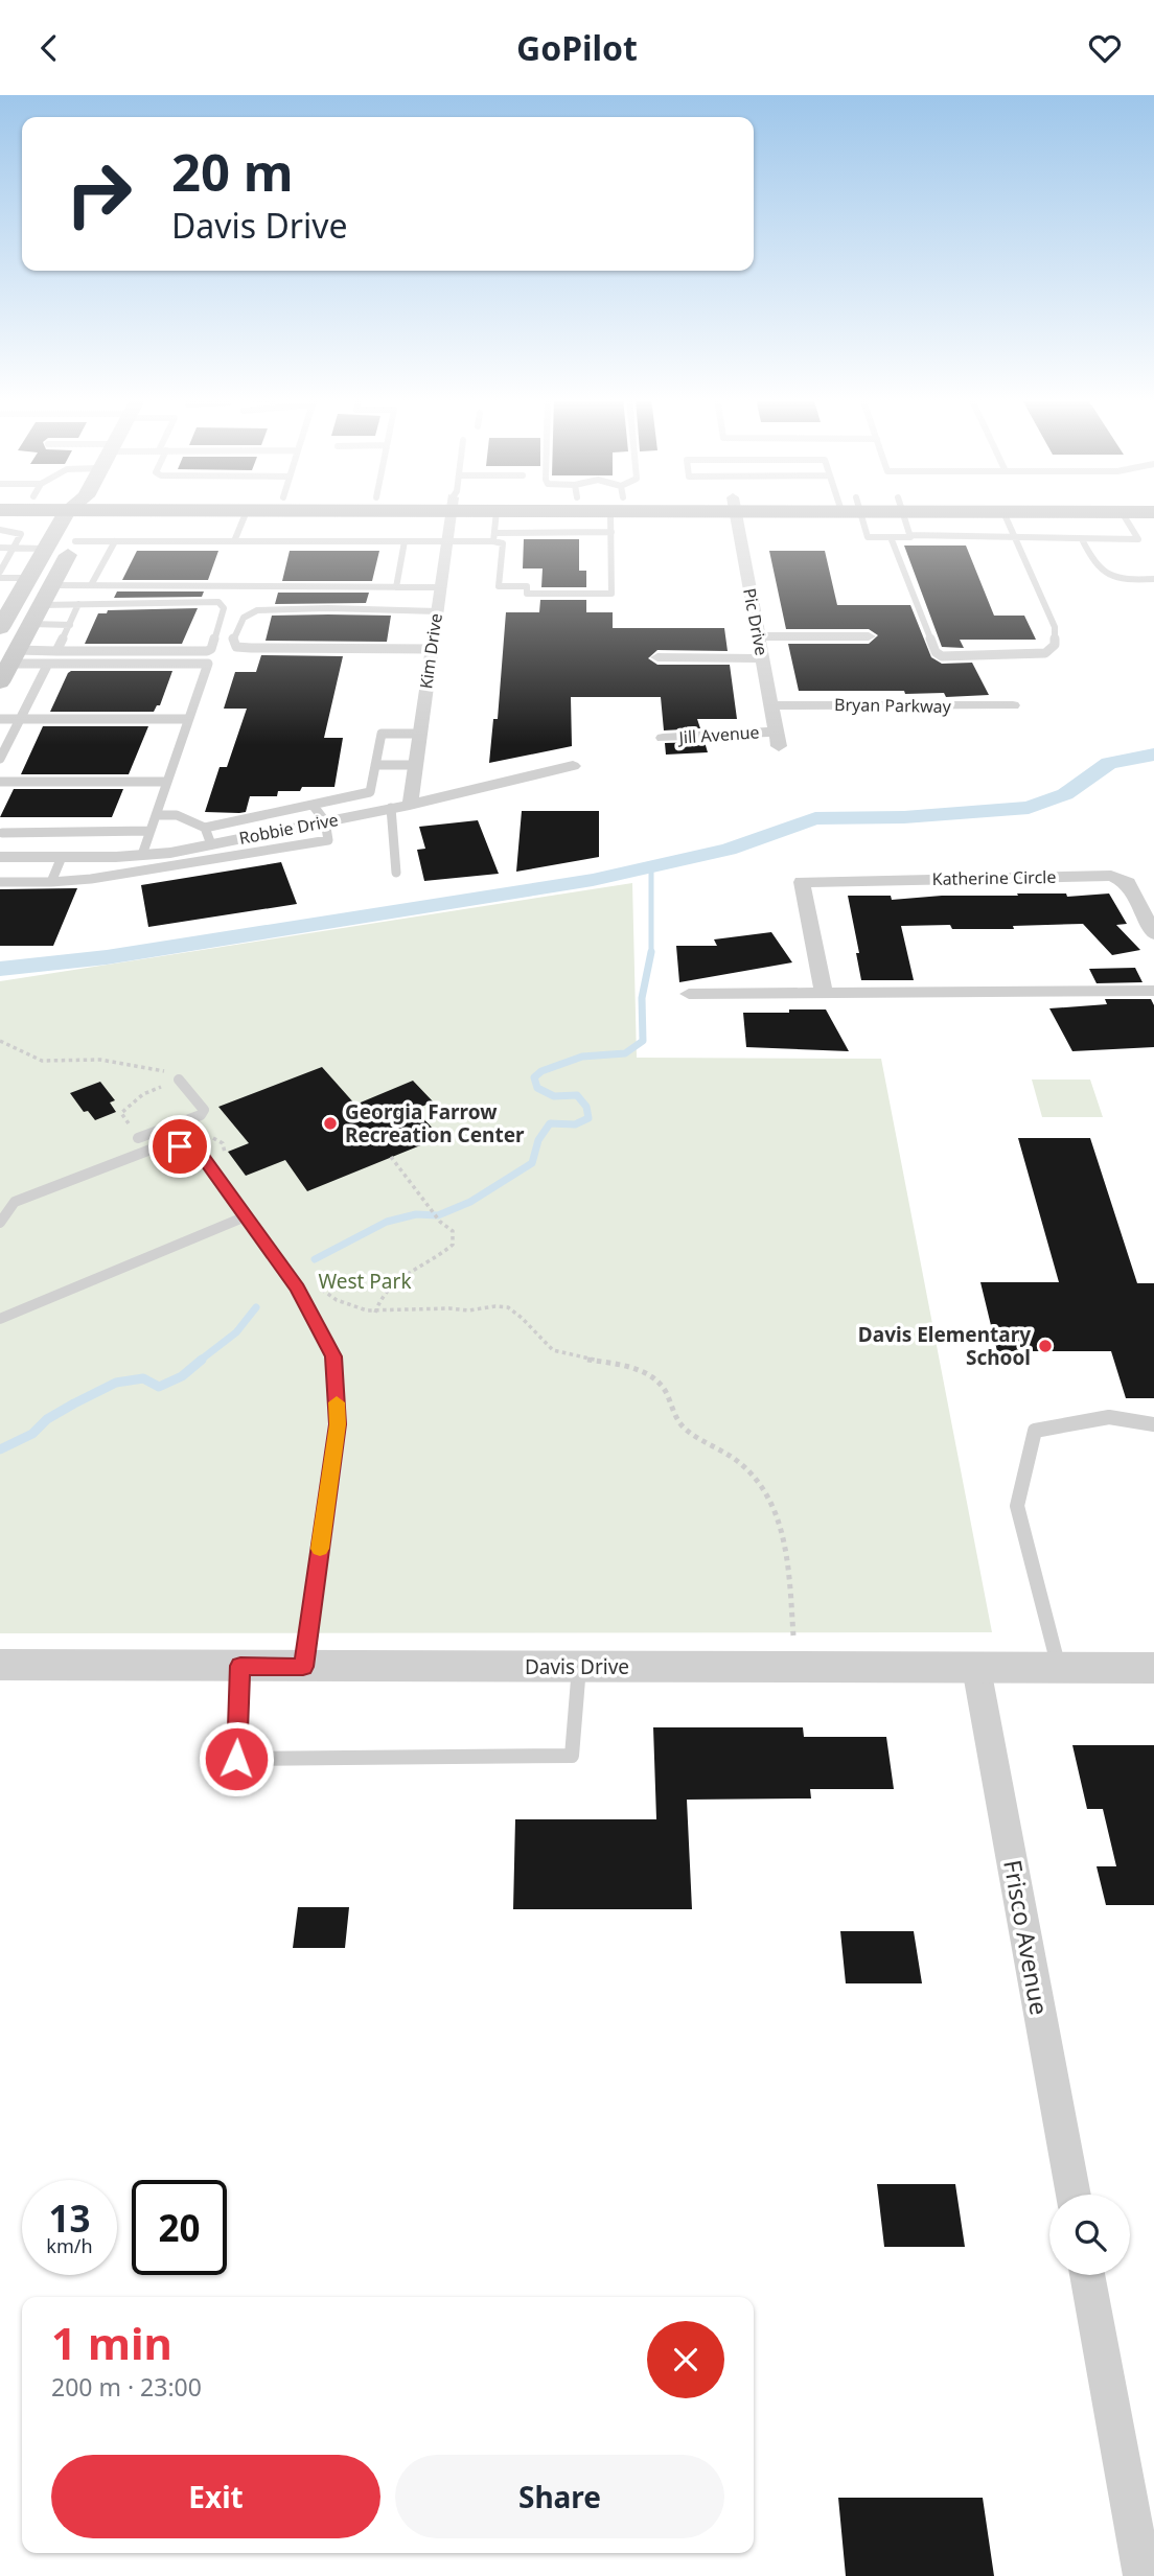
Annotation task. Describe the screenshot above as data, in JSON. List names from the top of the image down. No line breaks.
{"streets":{"street":["Pic Drive","Kim Drive","Bryan Parkway","Jill Avenue","Robbie Drive","Katherine Circle","Davis Drive","Frisco Avenue"]},"crossings":[["Pic Drive","Bryan Parkway"],["Pic Drive","Jill Avenue"],["Kim Drive","Robbie Drive"],["Davis Drive","Frisco Avenue"]],"parks":["West Park"],"places":["Georgia Farrow Recreation Center","Davis Elementary School"],"page":{"header":"GoPilot","turn":["20 m","Davis Drive"],"speed":"13 km/h","limit":"20","heading":["1 min","200 m · 23:00"],"buttons":["Exit","Share"]}}
